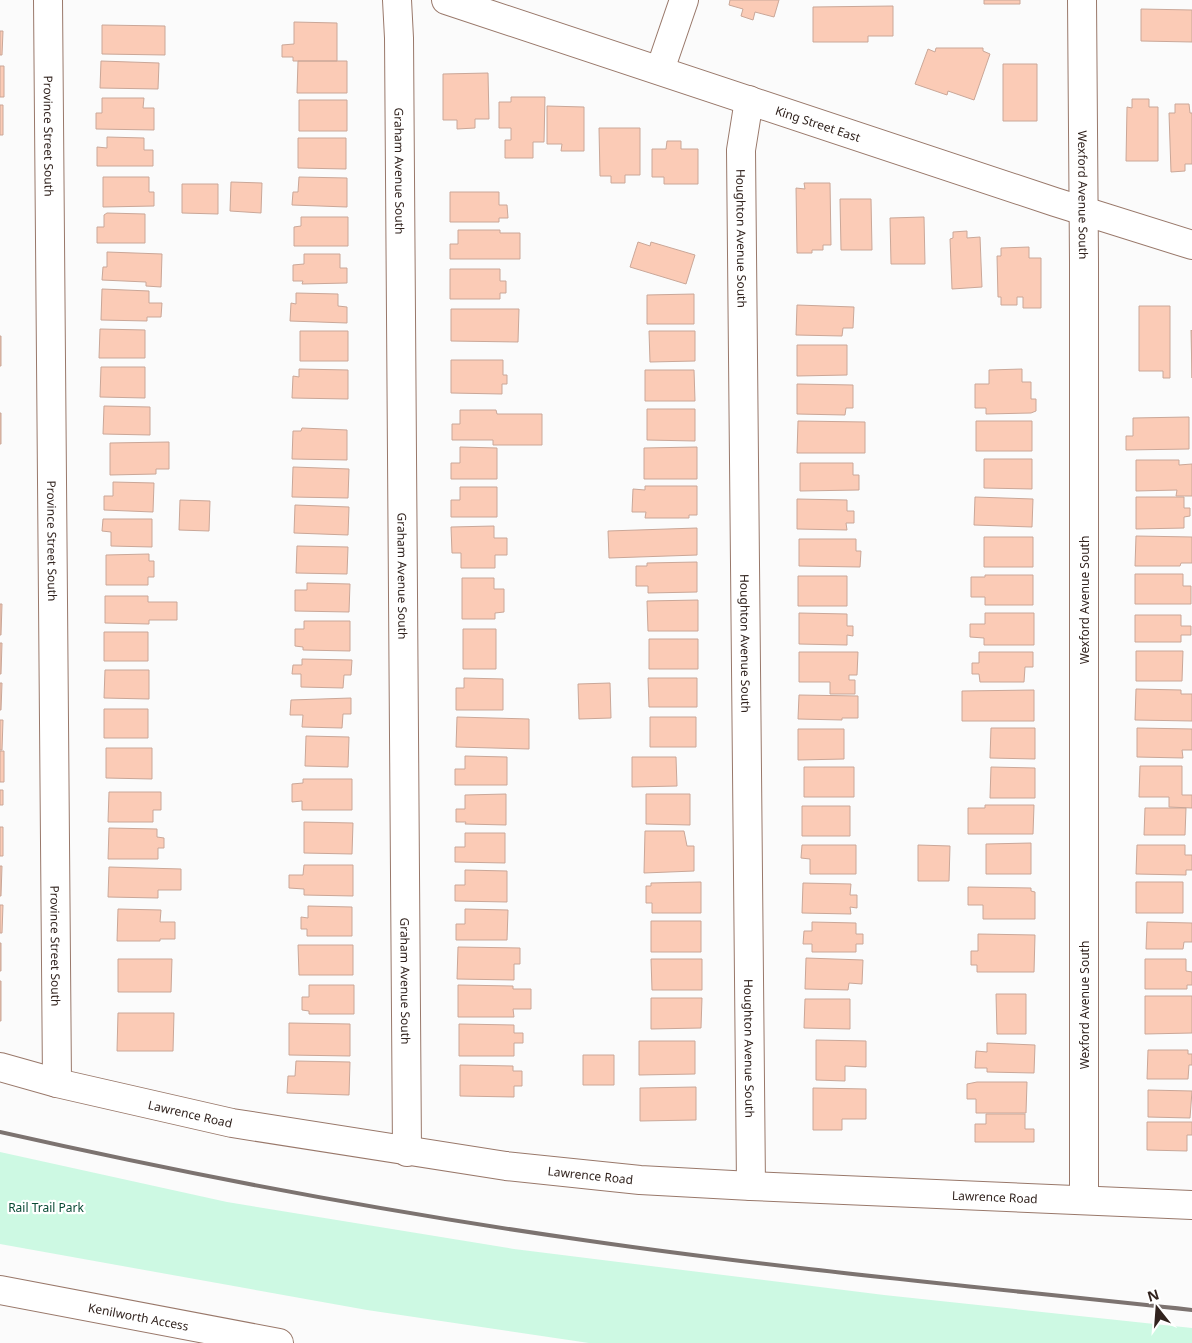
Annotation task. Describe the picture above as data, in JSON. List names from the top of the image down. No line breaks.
{"streets":{"street":["King Street East","Province Street South","Graham Avenue South","Wexford Avenue South","Houghton Avenue South","Lawrence Road","Kenilworth Access"]},"crossings":[["King Street East","Wexford Avenue South"],["King Street East","Houghton Avenue South"],["Province Street South","Lawrence Road"],["Graham Avenue South","Lawrence Road"],["Wexford Avenue South","Lawrence Road"],["Houghton Avenue South","Lawrence Road"]],"parks":["Rail Trail Park"],"north":"top"}
